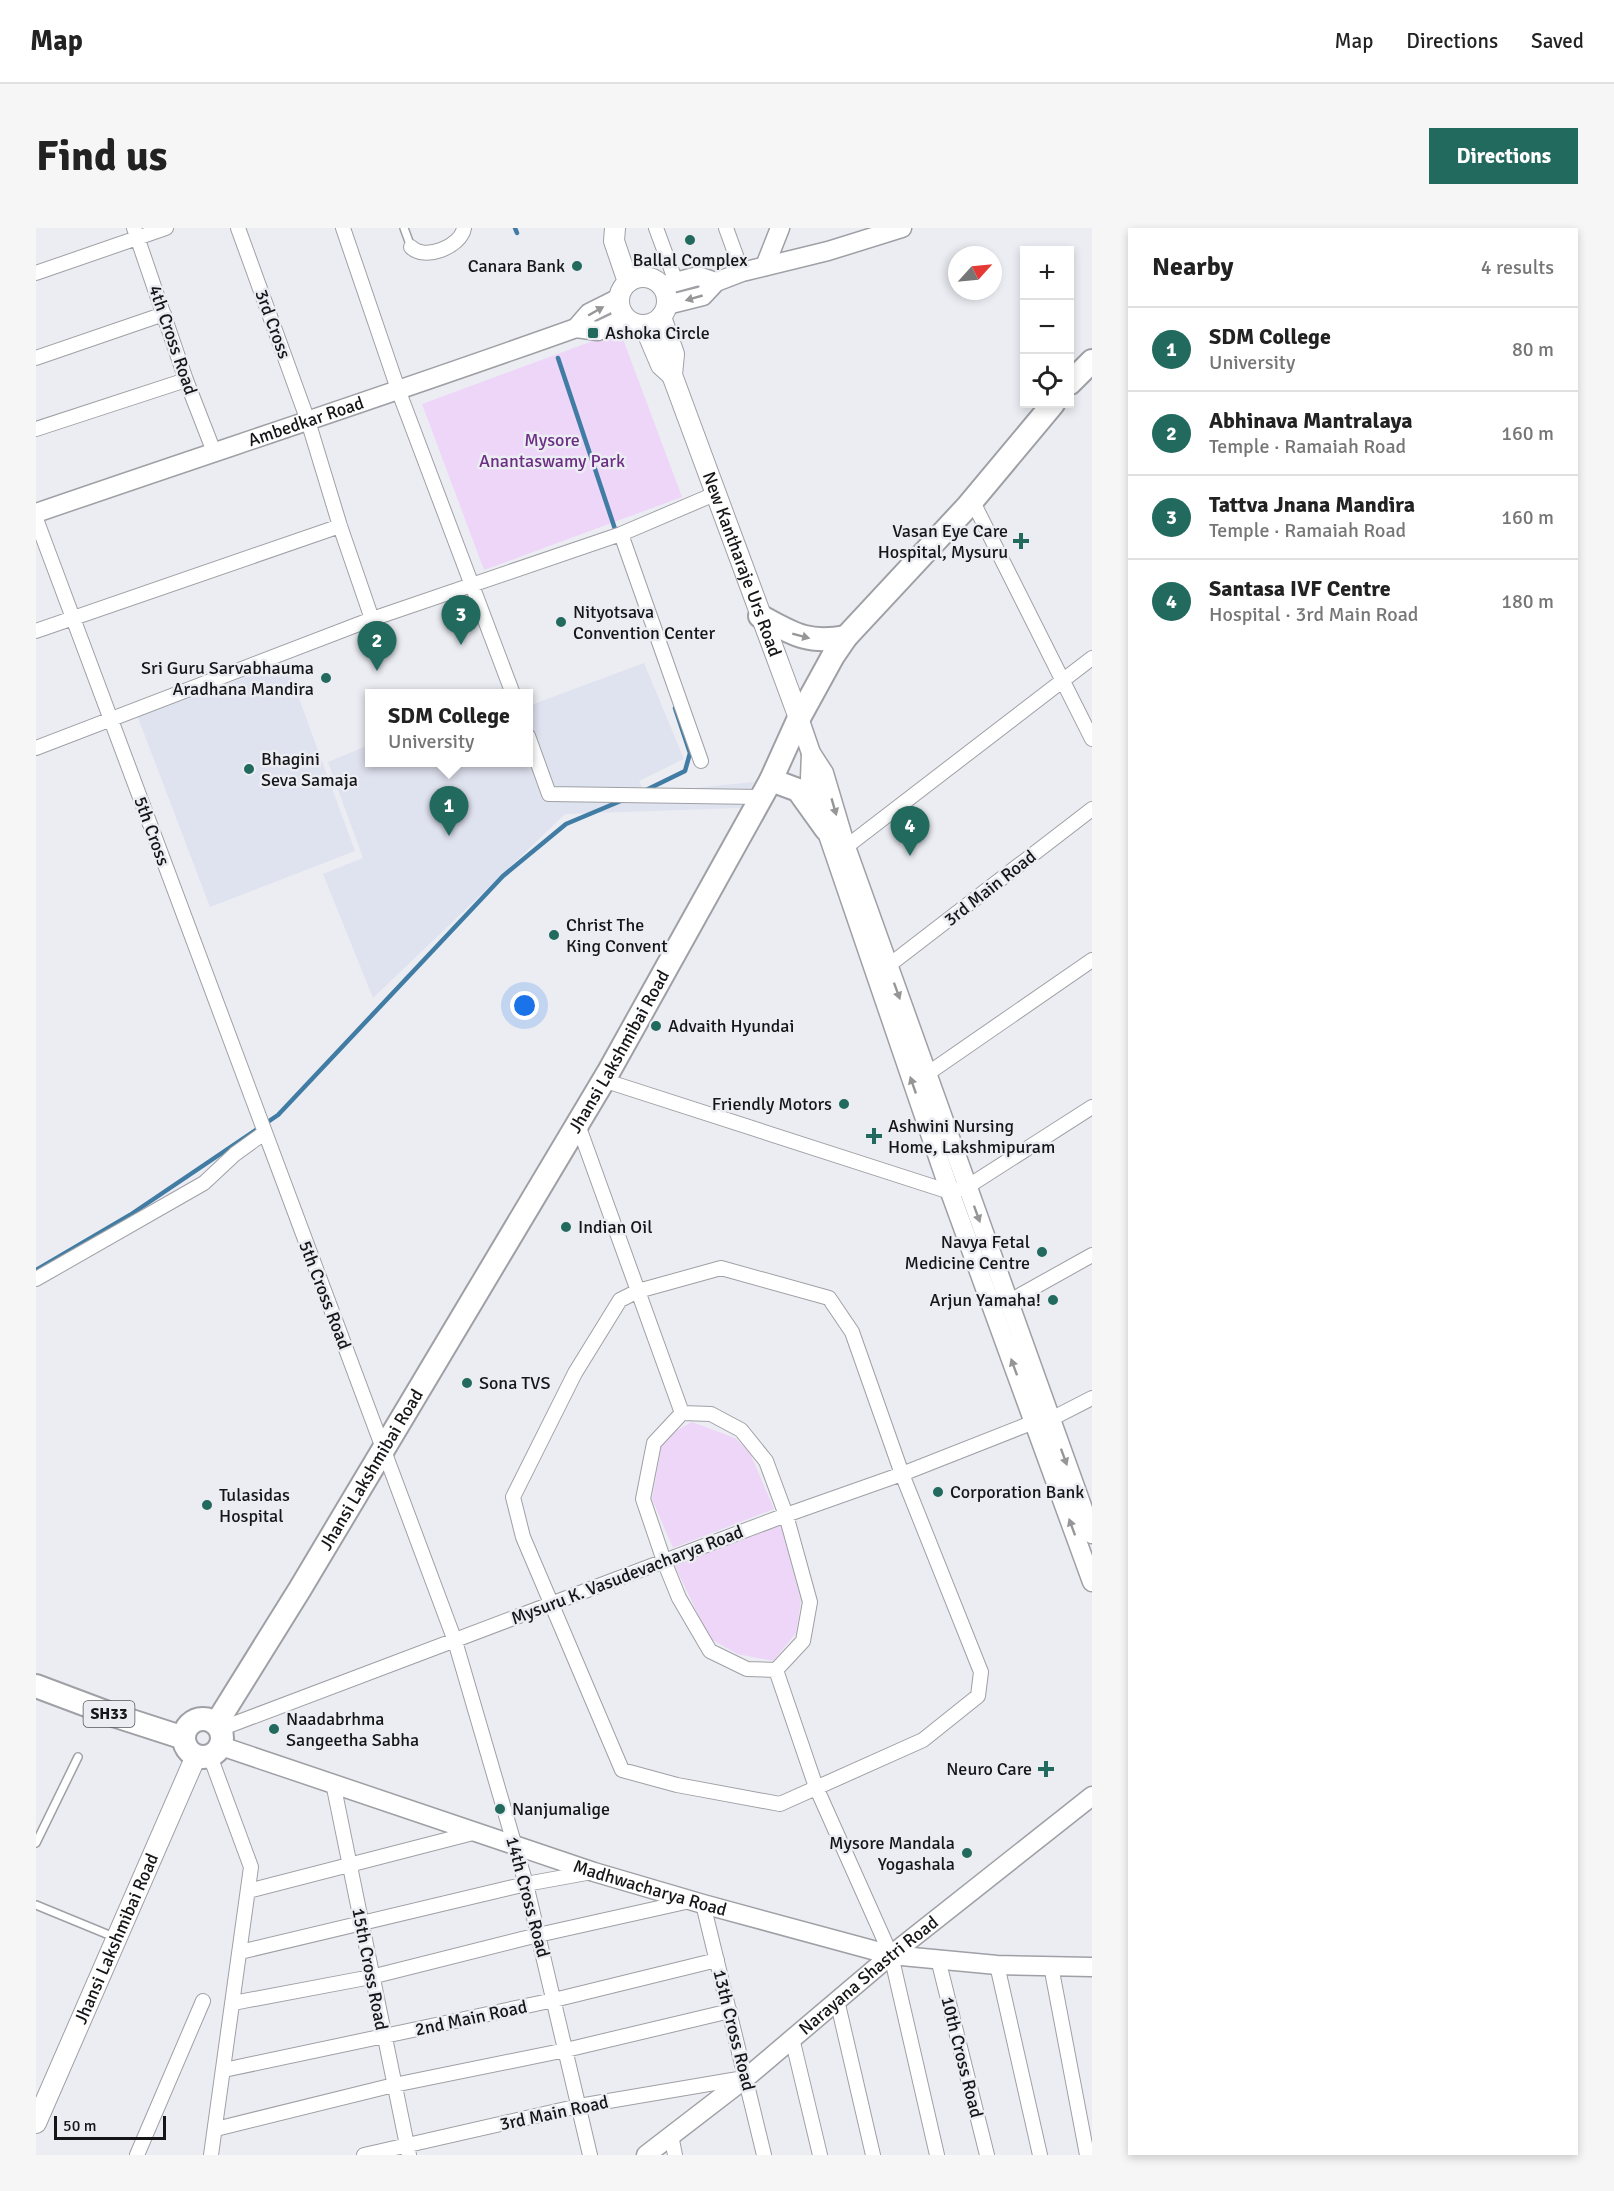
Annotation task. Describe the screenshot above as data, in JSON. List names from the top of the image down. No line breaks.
{"streets":{"main road":["New Kantharaje Urs Road","Jhansi Lakshmibai Road","SH33"],"street":["3rd Cross","4th Cross Road","Ambedkar Road","5th Cross","3rd Main Road","5th Cross Road","Mysuru K. Vasudevacharya Road","Madhwacharya Road","14th Cross Road","15th Cross Road","Narayana Shastri Road","2nd Main Road","13th Cross Road","10th Cross Road"]},"crossings":[["3rd Cross","Ambedkar Road"],["4th Cross Road","Ambedkar Road"],["Ambedkar Road","New Kantharaje Urs Road"],["New Kantharaje Urs Road","Jhansi Lakshmibai Road"],["5th Cross","5th Cross Road"],["3rd Main Road","14th Cross Road"],["3rd Main Road","15th Cross Road"],["3rd Main Road","Narayana Shastri Road"],["3rd Main Road","13th Cross Road"],["Jhansi Lakshmibai Road","5th Cross Road"],["Jhansi Lakshmibai Road","Mysuru K. Vasudevacharya Road"],["Jhansi Lakshmibai Road","SH33"],["Jhansi Lakshmibai Road","Madhwacharya Road"],["5th Cross Road","Mysuru K. Vasudevacharya Road"],["5th Cross Road","14th Cross Road"],["Mysuru K. Vasudevacharya Road","SH33"],["Mysuru K. Vasudevacharya Road","Madhwacharya Road"],["Mysuru K. Vasudevacharya Road","14th Cross Road"],["SH33","Madhwacharya Road"],["Madhwacharya Road","14th Cross Road"],["Madhwacharya Road","15th Cross Road"],["Madhwacharya Road","Narayana Shastri Road"],["Madhwacharya Road","13th Cross Road"],["Madhwacharya Road","10th Cross Road"],["14th Cross Road","2nd Main Road"],["15th Cross Road","2nd Main Road"],["Narayana Shastri Road","13th Cross Road"],["2nd Main Road","13th Cross Road"]],"parks":["Mysore Anantaswamy Park"],"places":{"other":["Ballal Complex","Canara Bank","Nityotsava Convention Center","Sri Guru Sarvabhauma Aradhana Mandira","Bhagini Seva Samaja","Christ The King Convent","Advaith Hyundai","Friendly Motors","Indian Oil","Navya Fetal Medicine Centre","Arjun Yamaha!","Sona TVS","Corporation Bank","Tulasidas Hospital","Naadabrhma Sangeetha Sabha","Nanjumalige","Mysore Mandala Yogashala"],"transit":["Ashoka Circle"],"health":["Vasan Eye Care Hospital, Mysuru","Ashwini Nursing Home, Lakshmipuram","Neuro Care"]},"scale_bar":"50 m","north":"top right","page":{"header":"Map","nav":["Map","Directions","Saved"],"buttons":"Directions","title":"Find us","heading":["Nearby","4 results"],"map_buttons":["+","−"],"list":[{"mark":"1","name":"SDM College","note":"University","value":"80 m"},{"mark":"2","name":"Abhinava Mantralaya","note":"Temple · Ramaiah Road","value":"160 m"},{"mark":"3","name":"Tattva Jnana Mandira","note":"Temple · Ramaiah Road","value":"160 m"},{"mark":"4","name":"Santasa IVF Centre","note":"Hospital · 3rd Main Road","value":"180 m"}],"pins":["3","2","1","4"],"popup":["SDM College","University"],"scale":"50 m"}}
